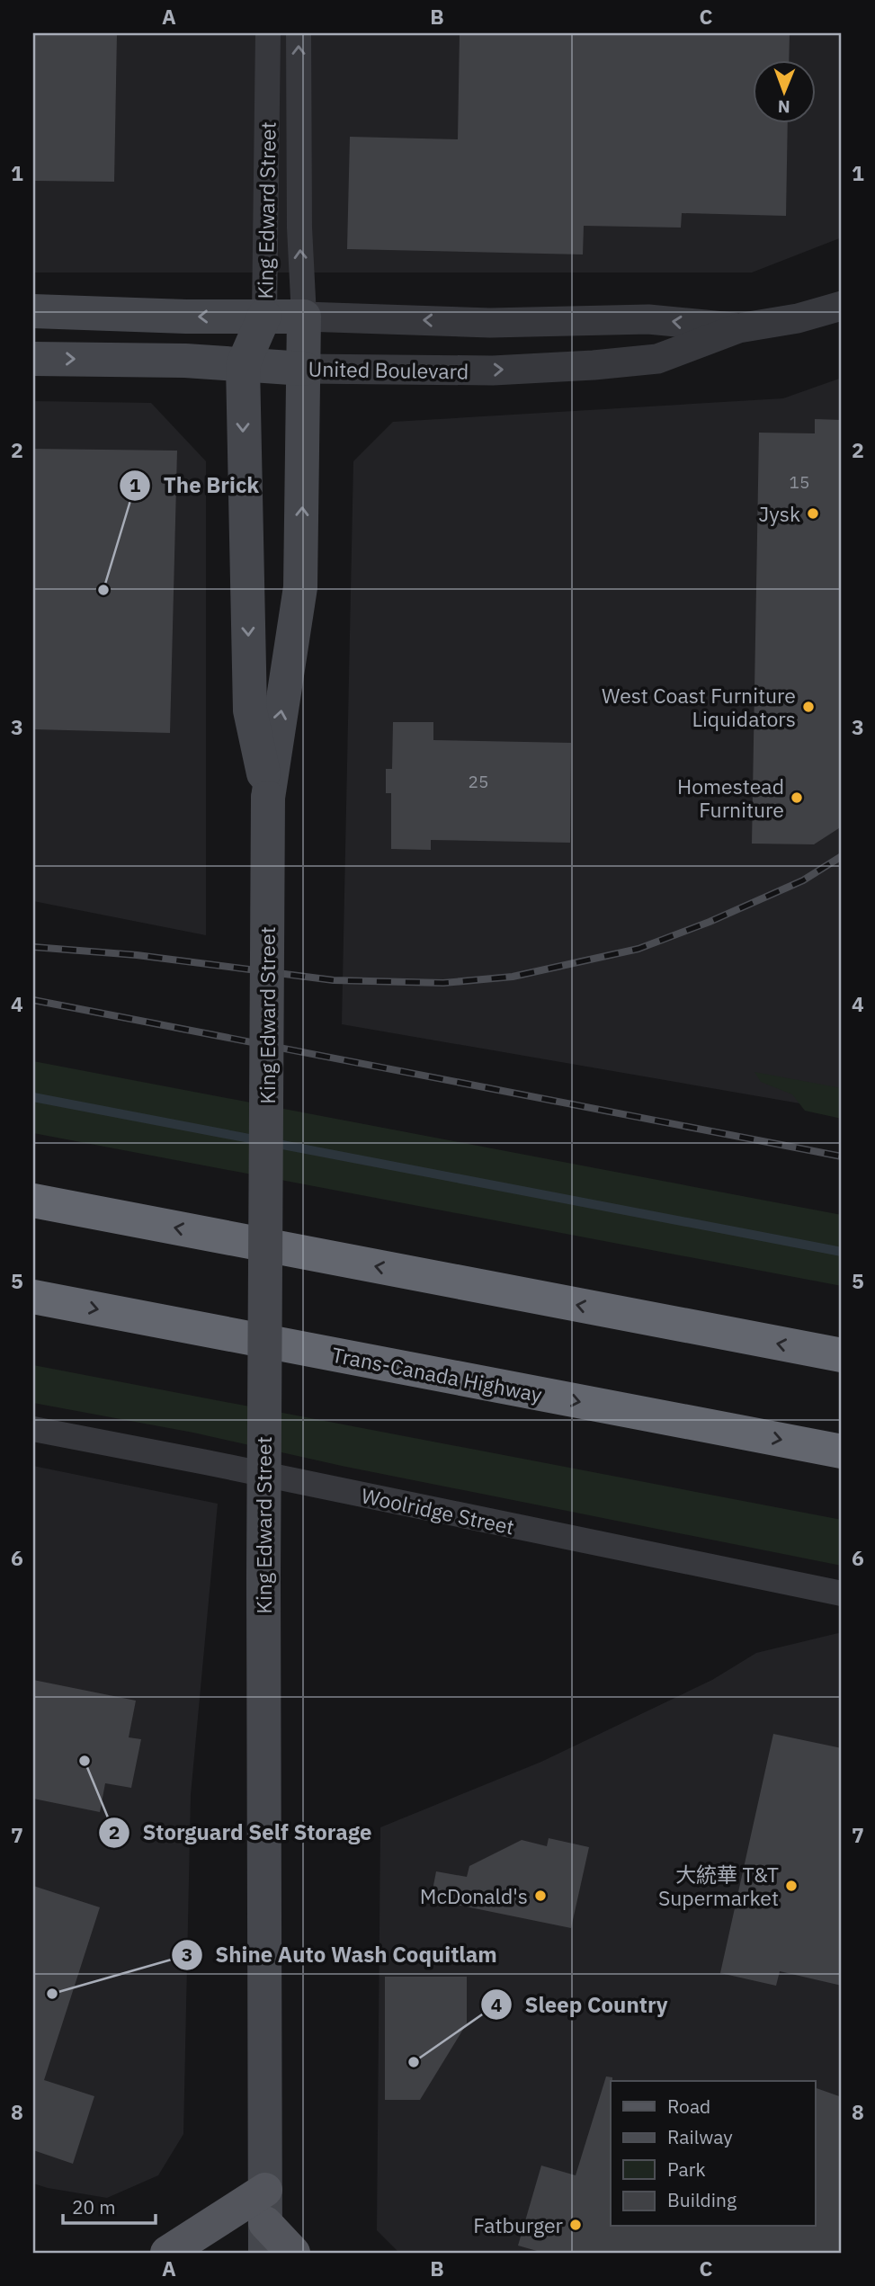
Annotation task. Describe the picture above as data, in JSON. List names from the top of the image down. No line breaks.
{"streets":{"highway":["Trans-Canada Highway"],"main road":["King Edward Street","United Boulevard"],"street":["Woolridge Street"]},"crossings":[["King Edward Street","United Boulevard"]],"places":["Jysk","The Brick","West Coast Furniture Liquidators","Homestead Furniture","Storguard Self Storage","大統華 T&T Supermarket","McDonald's","Shine Auto Wash Coquitlam","Sleep Country","Fatburger"],"house_numbers":["15","25"],"legend":["Road","Railway","Park","Building"],"scale_bar":"20 m","north":"bottom","grid":{"columns":["A","B","C"],"rows":["1","2","3","4","5","6","7","8"]}}
